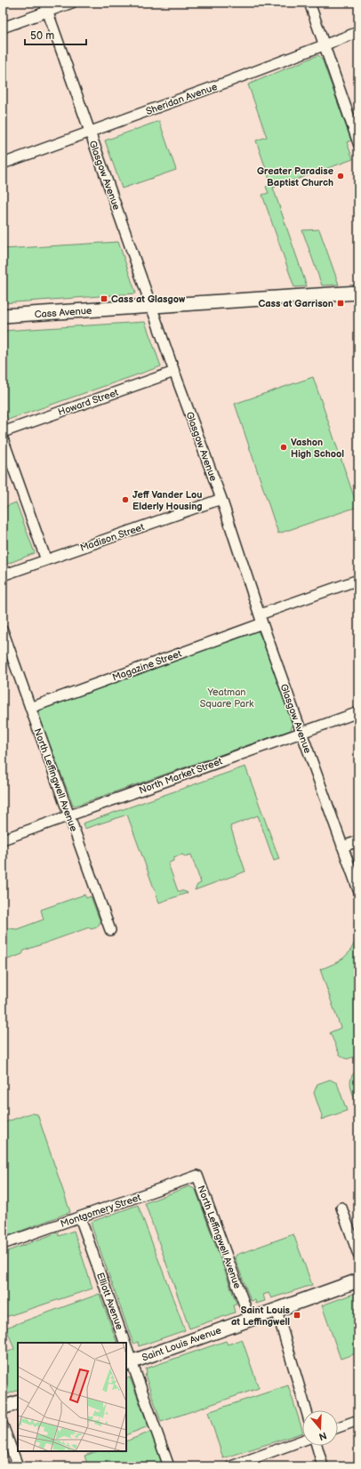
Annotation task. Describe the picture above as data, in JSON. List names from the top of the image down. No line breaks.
{"streets":{"main road":["Cass Avenue","Saint Louis Avenue"],"street":["Sheridan Avenue","Glasgow Avenue","Howard Street","Madison Street","Magazine Street","North Market Street","North Leffingwell Avenue","Montgomery Street","Elliott Avenue"]},"crossings":[["Sheridan Avenue","Glasgow Avenue"],["Glasgow Avenue","Cass Avenue"],["Glasgow Avenue","Howard Street"],["Glasgow Avenue","Madison Street"],["Glasgow Avenue","Magazine Street"],["Glasgow Avenue","North Market Street"],["Magazine Street","North Leffingwell Avenue"],["North Market Street","North Leffingwell Avenue"],["North Leffingwell Avenue","Montgomery Street"],["North Leffingwell Avenue","Saint Louis Avenue"],["Montgomery Street","Elliott Avenue"],["Elliott Avenue","Saint Louis Avenue"]],"parks":["Yeatman Square Park"],"places":{"other":["Greater Paradise Baptist Church","Vashon High School","Jeff Vander Lou Elderly Housing"],"transit":["Cass at Glasgow","Cass at Garrison","Saint Louis at Leffingwell"]},"scale_bar":"50 m","north":"bottom"}
